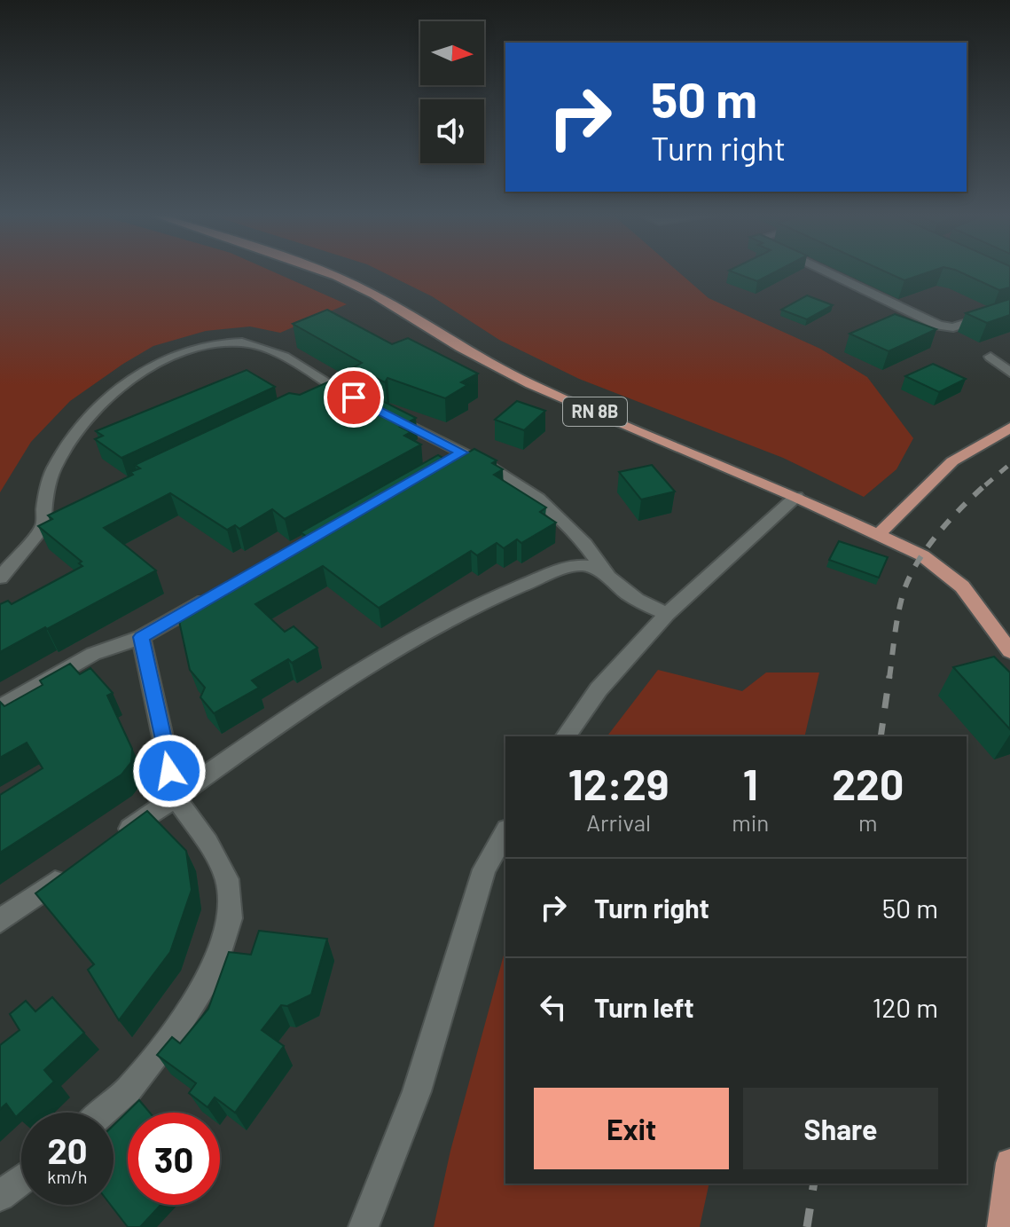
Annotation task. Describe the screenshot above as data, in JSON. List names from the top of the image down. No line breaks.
{"streets":{"main road":["RN 8B"]},"north":"right","page":{"turn":["50 m","Turn right"],"eta":["12:29","Arrival","1","min","220","m"],"list":[{"name":"Turn right","value":"50 m"},{"name":"Turn left","value":"120 m"}],"buttons":["Exit","Share"],"speed":"20 km/h","limit":"30"}}
